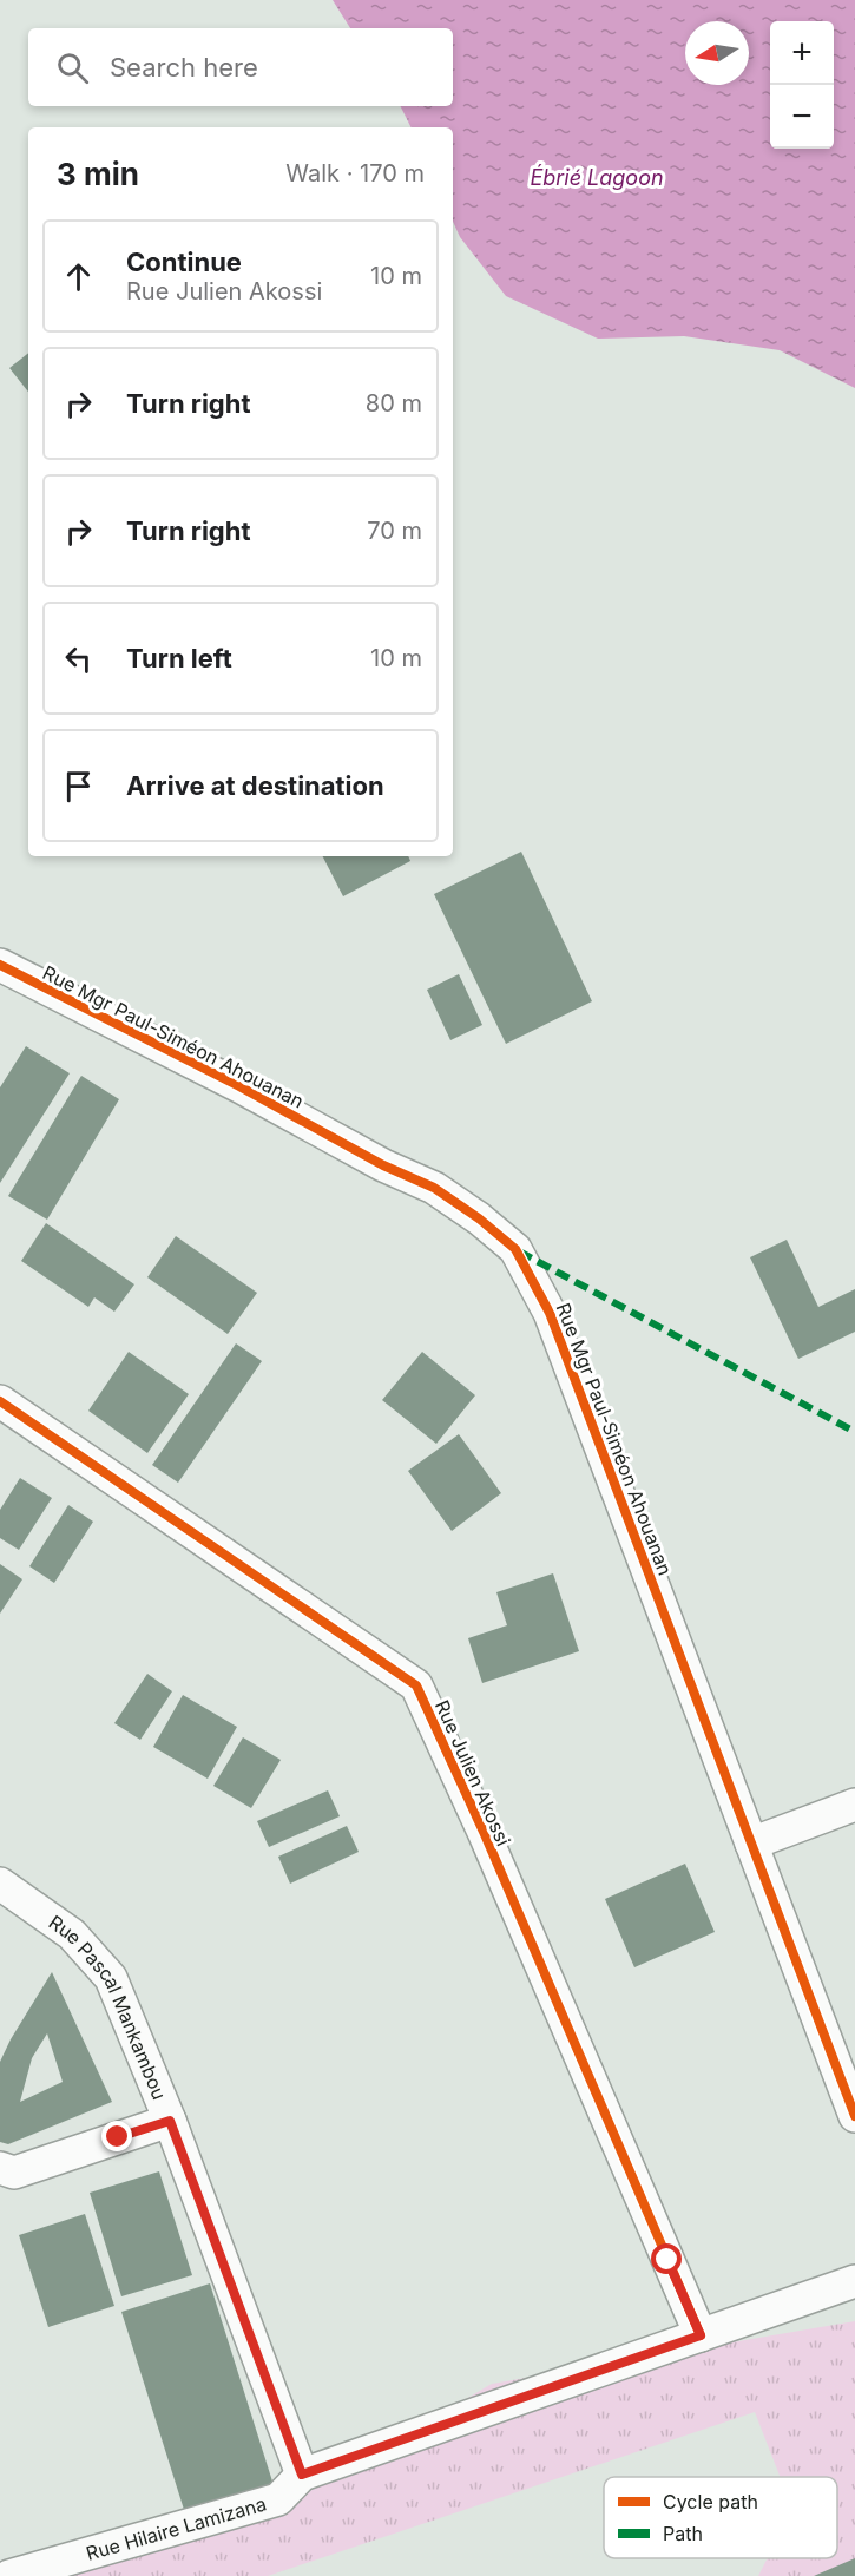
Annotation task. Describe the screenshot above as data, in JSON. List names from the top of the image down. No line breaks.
{"streets":{"street":["Rue Mgr Paul-Siméon Ahouanan","Rue Julien Akossi","Rue Pascal Mankambou","Rue Hilaire Lamizana"]},"crossings":[["Rue Julien Akossi","Rue Hilaire Lamizana"],["Rue Pascal Mankambou","Rue Hilaire Lamizana"]],"water":["Ébrié Lagoon"],"legend":["Cycle path","Path"],"north":"left","page":{"map_buttons":["+","−"],"search":"Search here","heading":["3 min","Walk · 170 m"],"list":[["Continue","Rue Julien Akossi","10 m"],["Turn right","80 m"],["Turn right","70 m"],["Turn left","10 m"],"Arrive at destination"]}}
